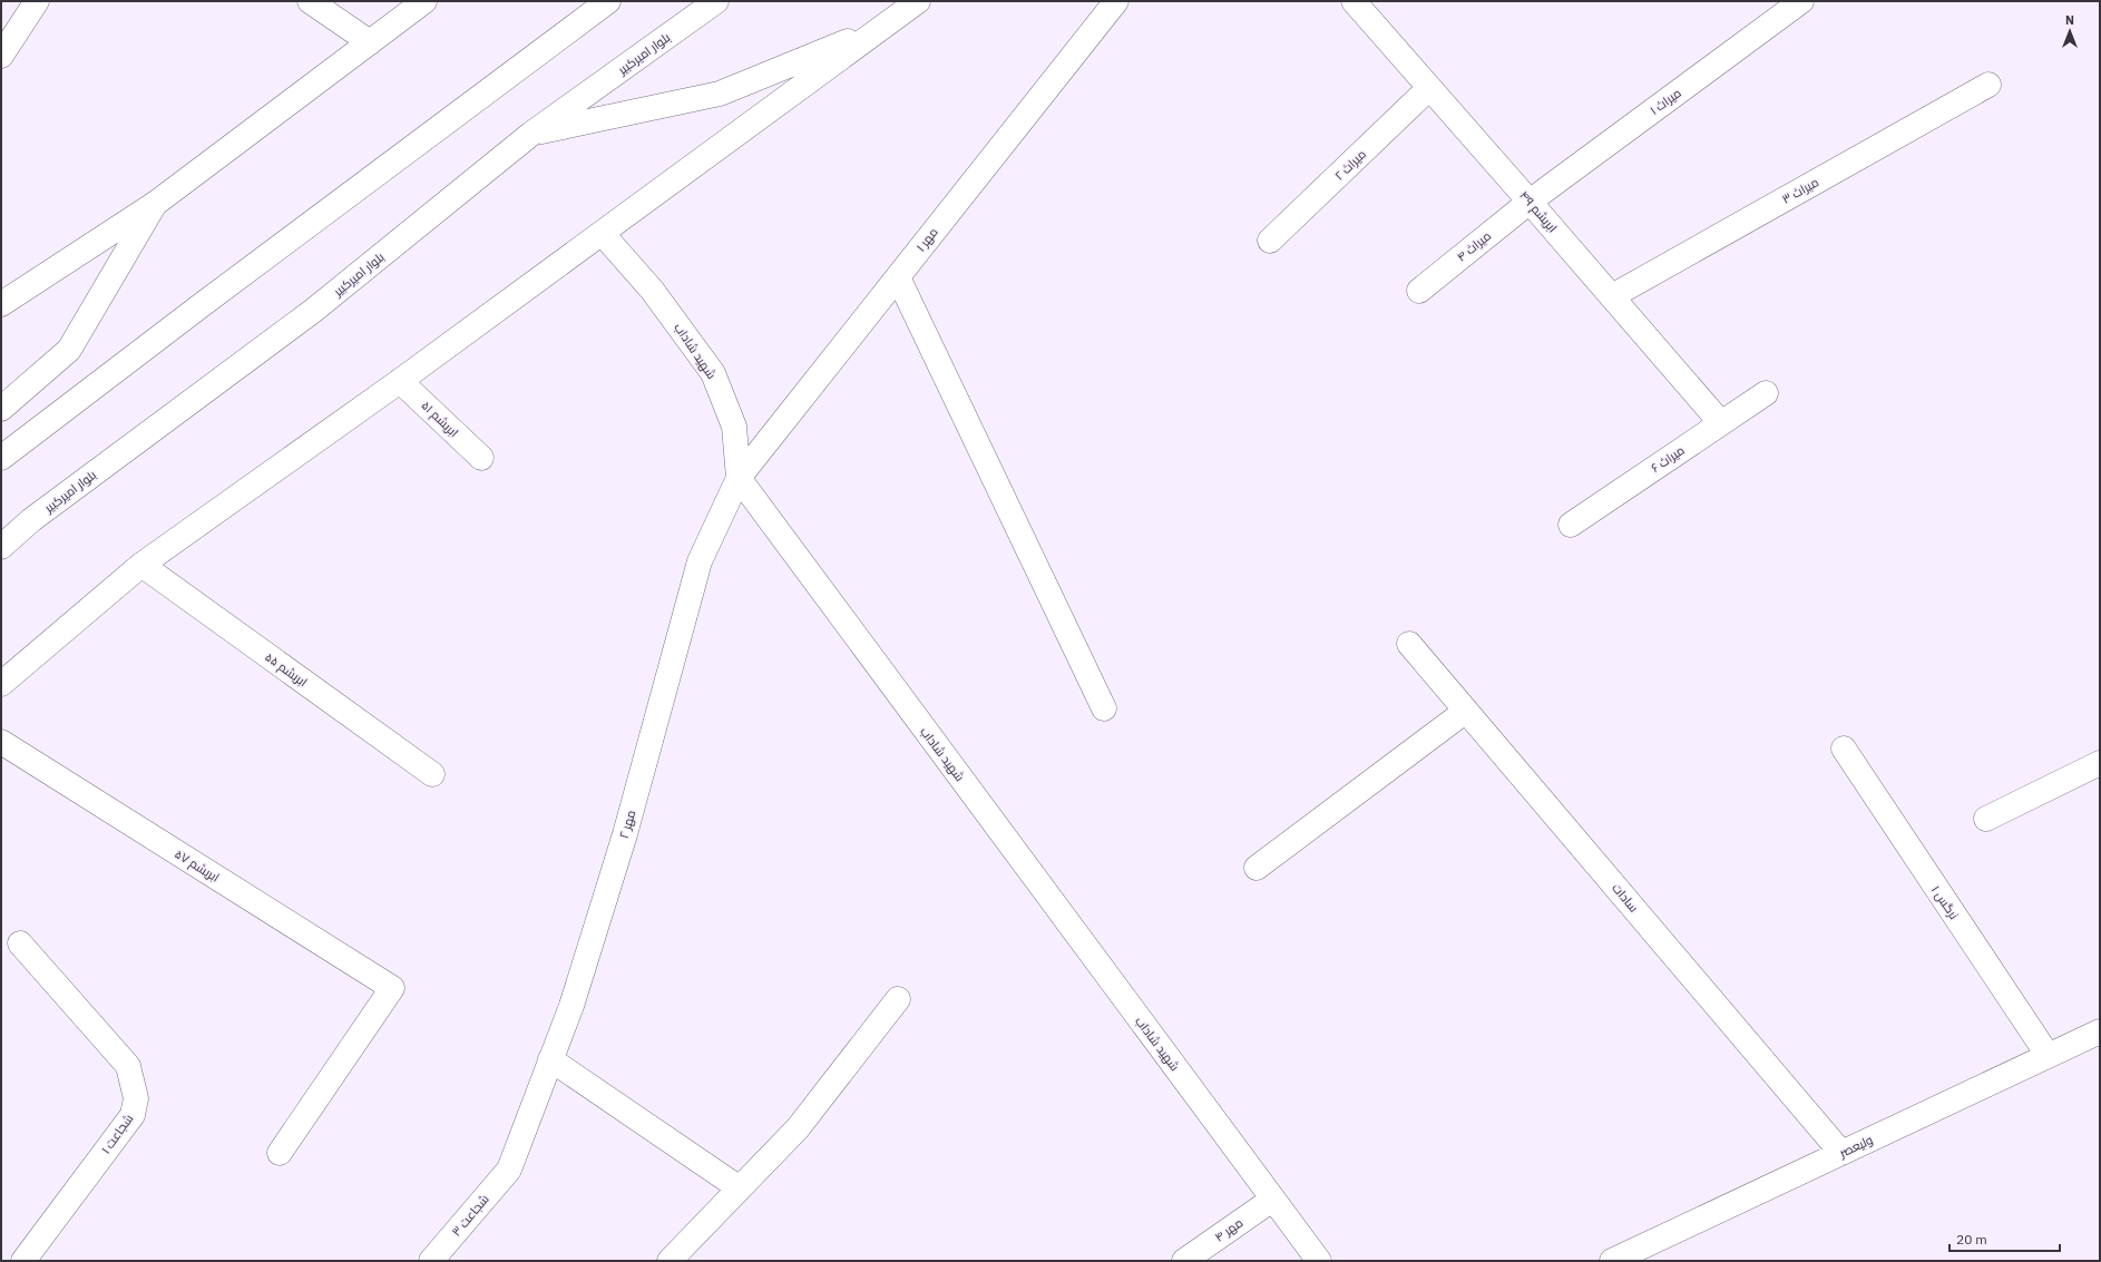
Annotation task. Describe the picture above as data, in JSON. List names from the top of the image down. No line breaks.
{"streets":{"street":["بلوار امیرکبیر","میراث ۱","میراث ۲","میراث ۳","ابریشم ۴۹","مهر ۱","میراث ۴","شهید شاداب","ابریشم ۵۱","میراث ۶","ابریشم ۵۵","مهر ۲","ابریشم ۵۷","سادات","نرگس ۱","شجاعت ۱","ولیعصر","شجاعت ۳","مهر ۴"]},"crossings":[["میراث ۱","ابریشم ۴۹"],["میراث ۱","میراث ۴"],["میراث ۲","ابریشم ۴۹"],["میراث ۳","ابریشم ۴۹"],["ابریشم ۴۹","میراث ۴"],["ابریشم ۴۹","میراث ۶"],["مهر ۱","شهید شاداب"],["مهر ۱","مهر ۲"],["شهید شاداب","مهر ۲"],["شهید شاداب","مهر ۴"],["مهر ۲","شجاعت ۳"],["سادات","ولیعصر"],["نرگس ۱","ولیعصر"]],"scale_bar":"20 m","north":"top"}
